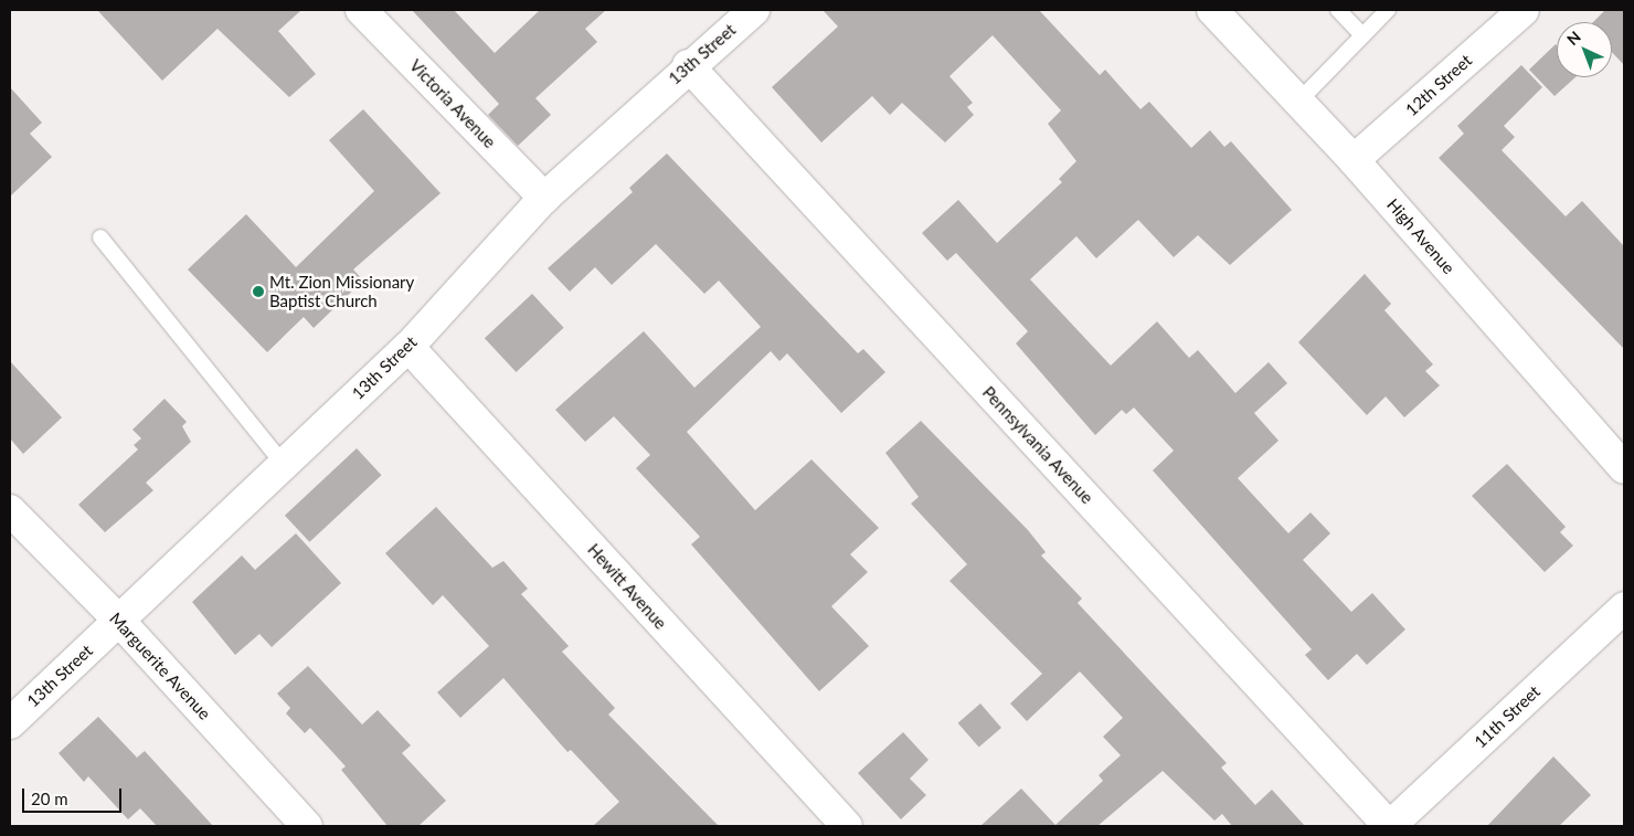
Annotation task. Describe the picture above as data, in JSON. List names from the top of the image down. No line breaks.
{"streets":{"street":["13th Street","12th Street","Victoria Avenue","High Avenue","Pennsylvania Avenue","Hewitt Avenue","Marguerite Avenue","11th Street"]},"crossings":[["13th Street","Victoria Avenue"],["13th Street","Pennsylvania Avenue"],["13th Street","Hewitt Avenue"],["13th Street","Marguerite Avenue"],["12th Street","High Avenue"],["Pennsylvania Avenue","11th Street"]],"places":["Mt. Zion Missionary Baptist Church"],"scale_bar":"20 m","north":"top left"}
